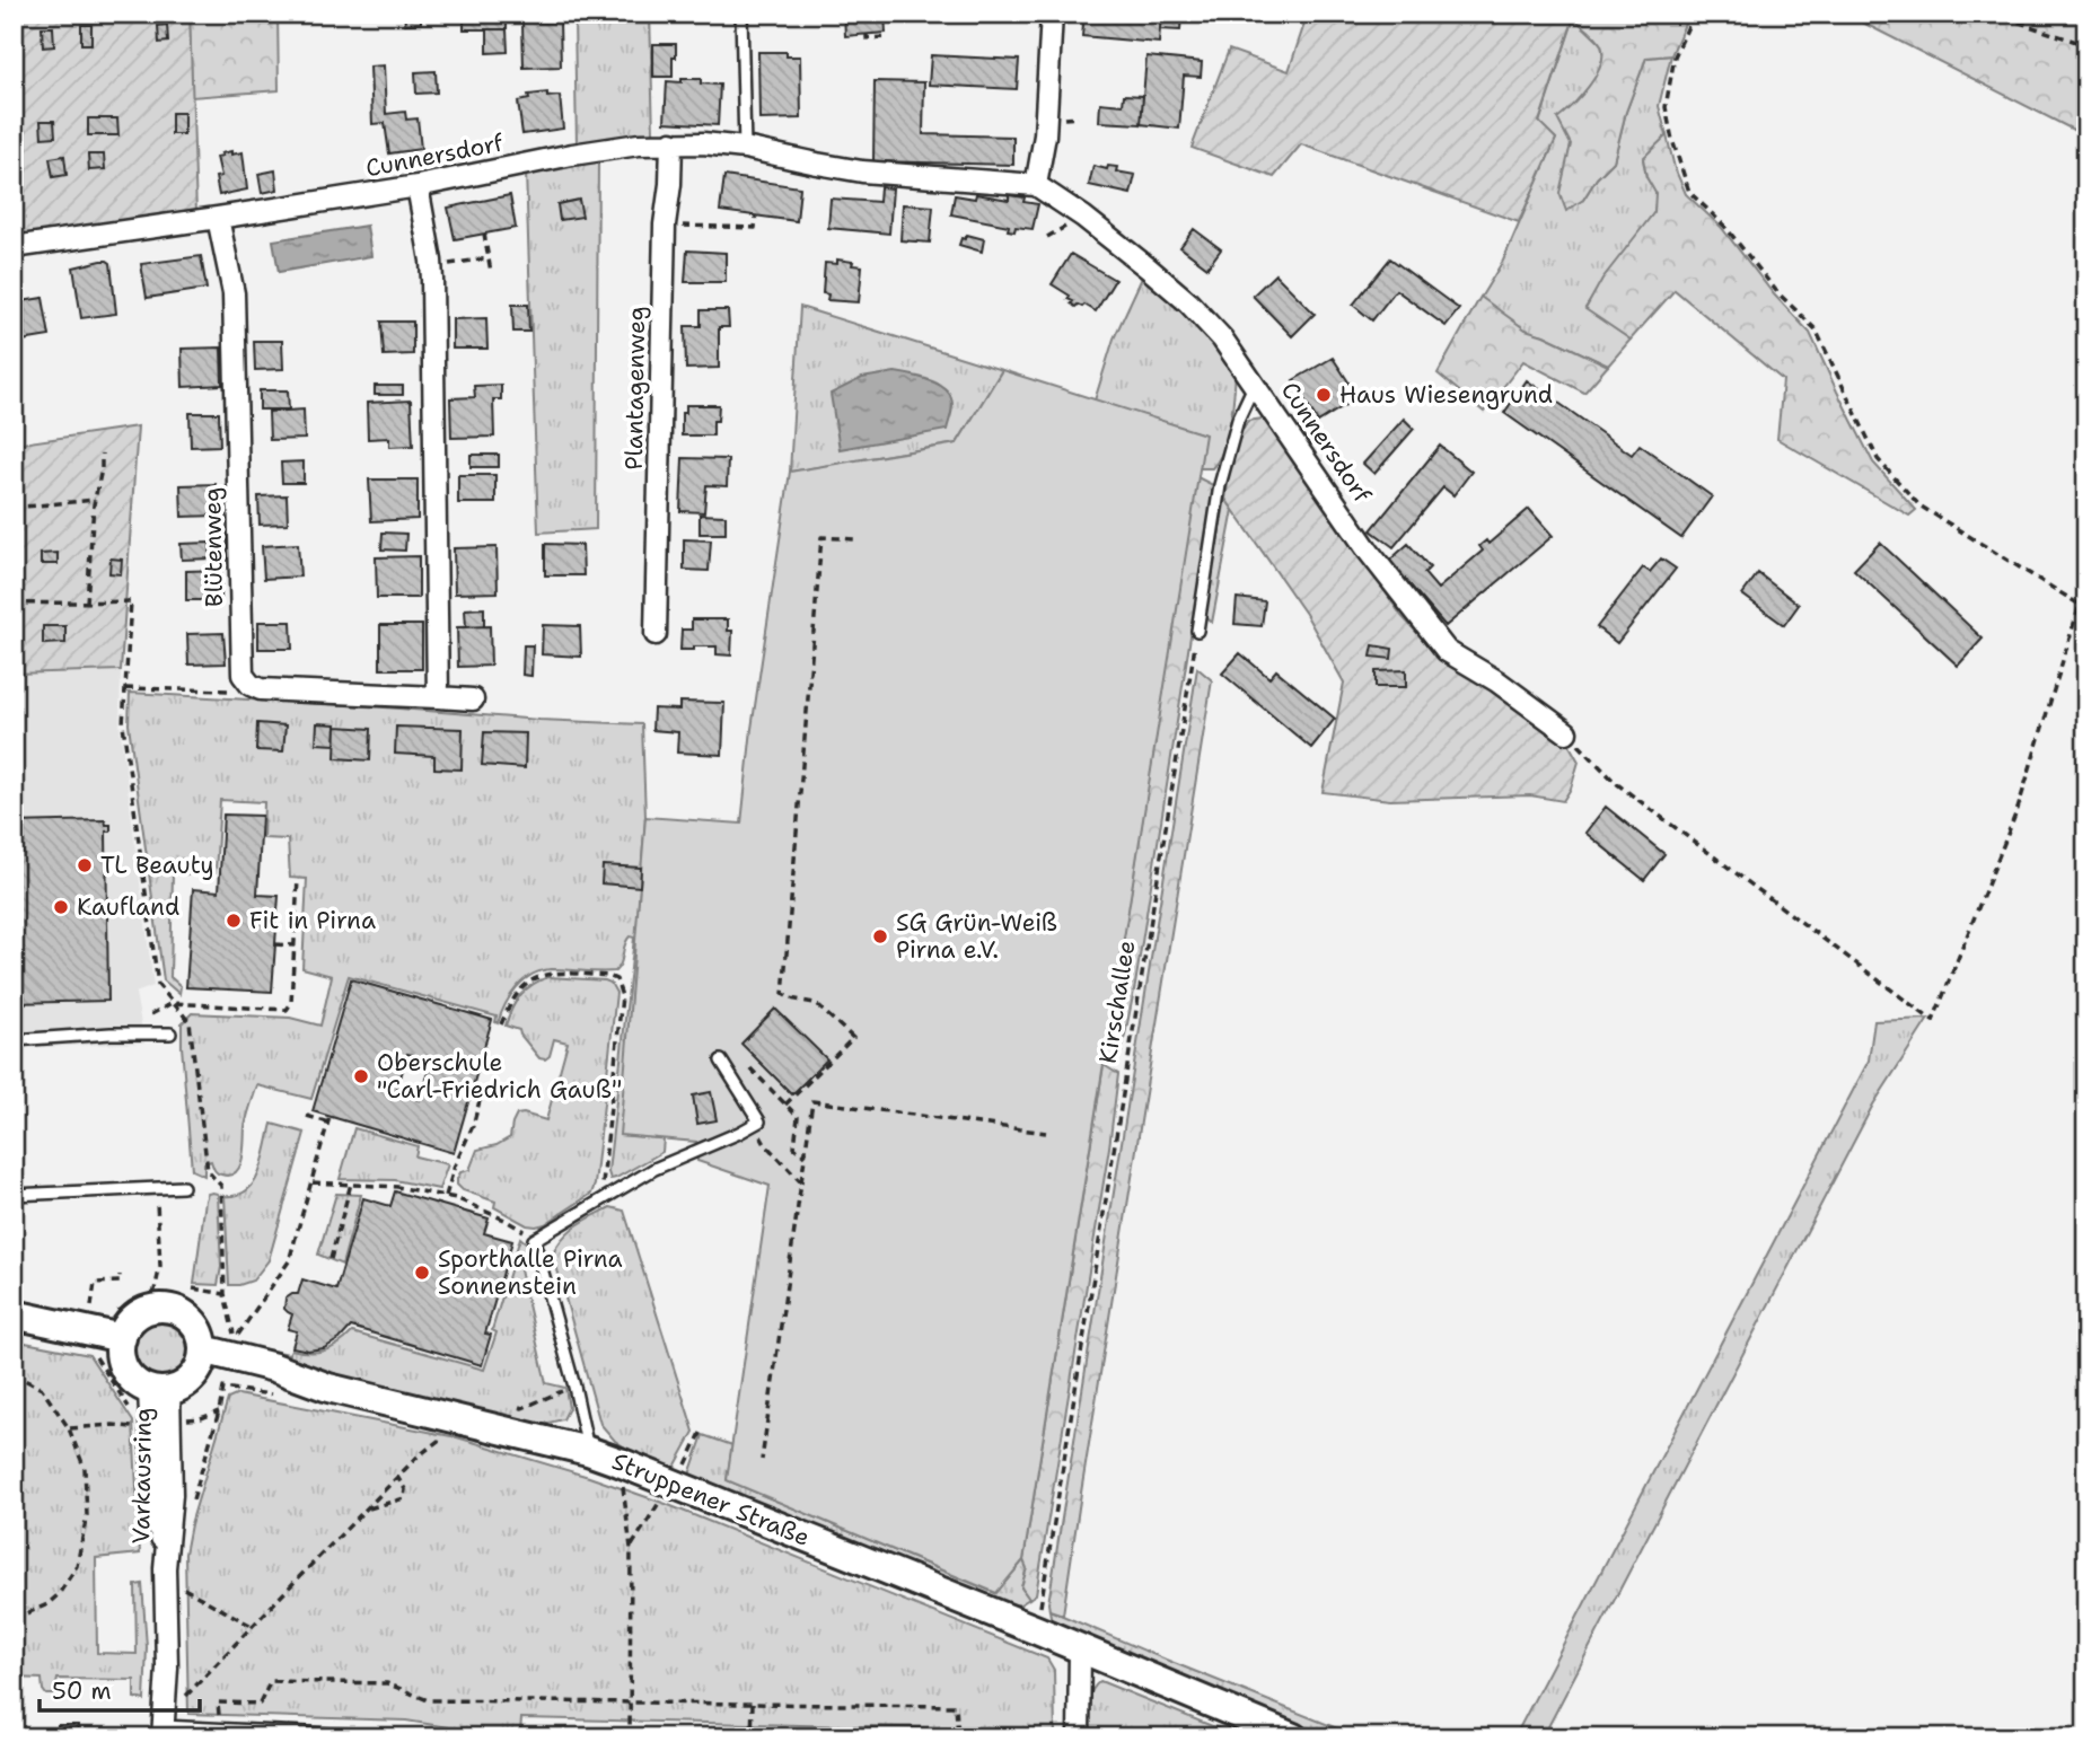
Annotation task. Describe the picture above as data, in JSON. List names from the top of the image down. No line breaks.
{"streets":{"main road":["Struppener Straße"],"street":["Cunnersdorf","Plantagenweg","Blütenweg","Varkausring"],"path":["Kirschallee"]},"crossings":[["Cunnersdorf","Plantagenweg"],["Cunnersdorf","Blütenweg"],["Kirschallee","Struppener Straße"],["Varkausring","Struppener Straße"]],"places":["Haus Wiesengrund","TL Beauty","Kaufland","Fit in Pirna","SG Grün-Weiß Pirna e.V.","Oberschule \"Carl-Friedrich Gauß\"","Sporthalle Pirna Sonnenstein"],"scale_bar":"50 m"}
